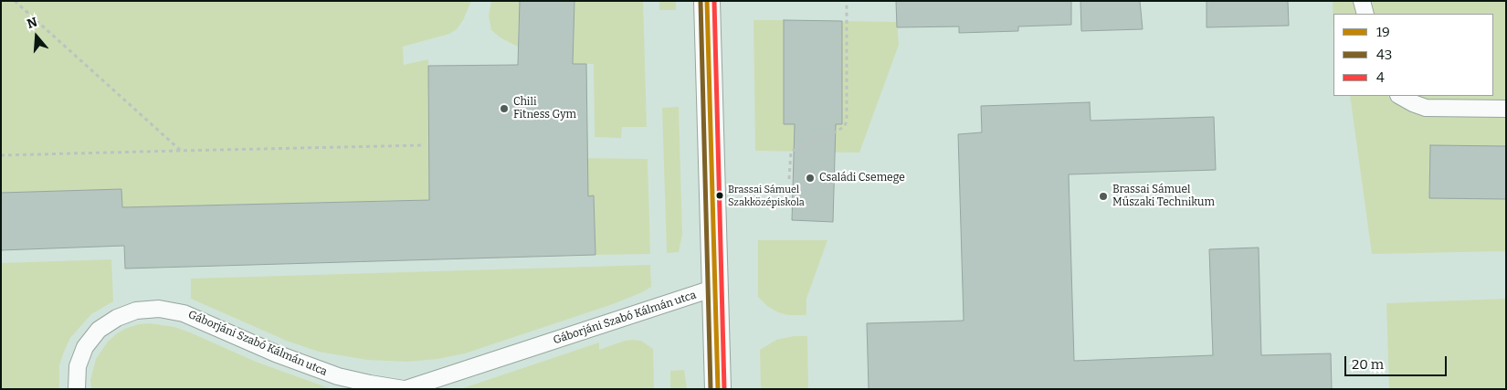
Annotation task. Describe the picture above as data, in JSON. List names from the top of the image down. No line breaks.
{"streets":{"lane":["Gáborjáni Szabó Kálmán utca"]},"places":["Chili Fitness Gym","Családi Csemege","Brassai Sámuel Szakközépiskola","Brassai Sámuel Műszaki Technikum"],"lines":["transit line 19","transit line 43","transit line 4"],"legend":["19","43","4"],"scale_bar":"20 m","north":"top"}
